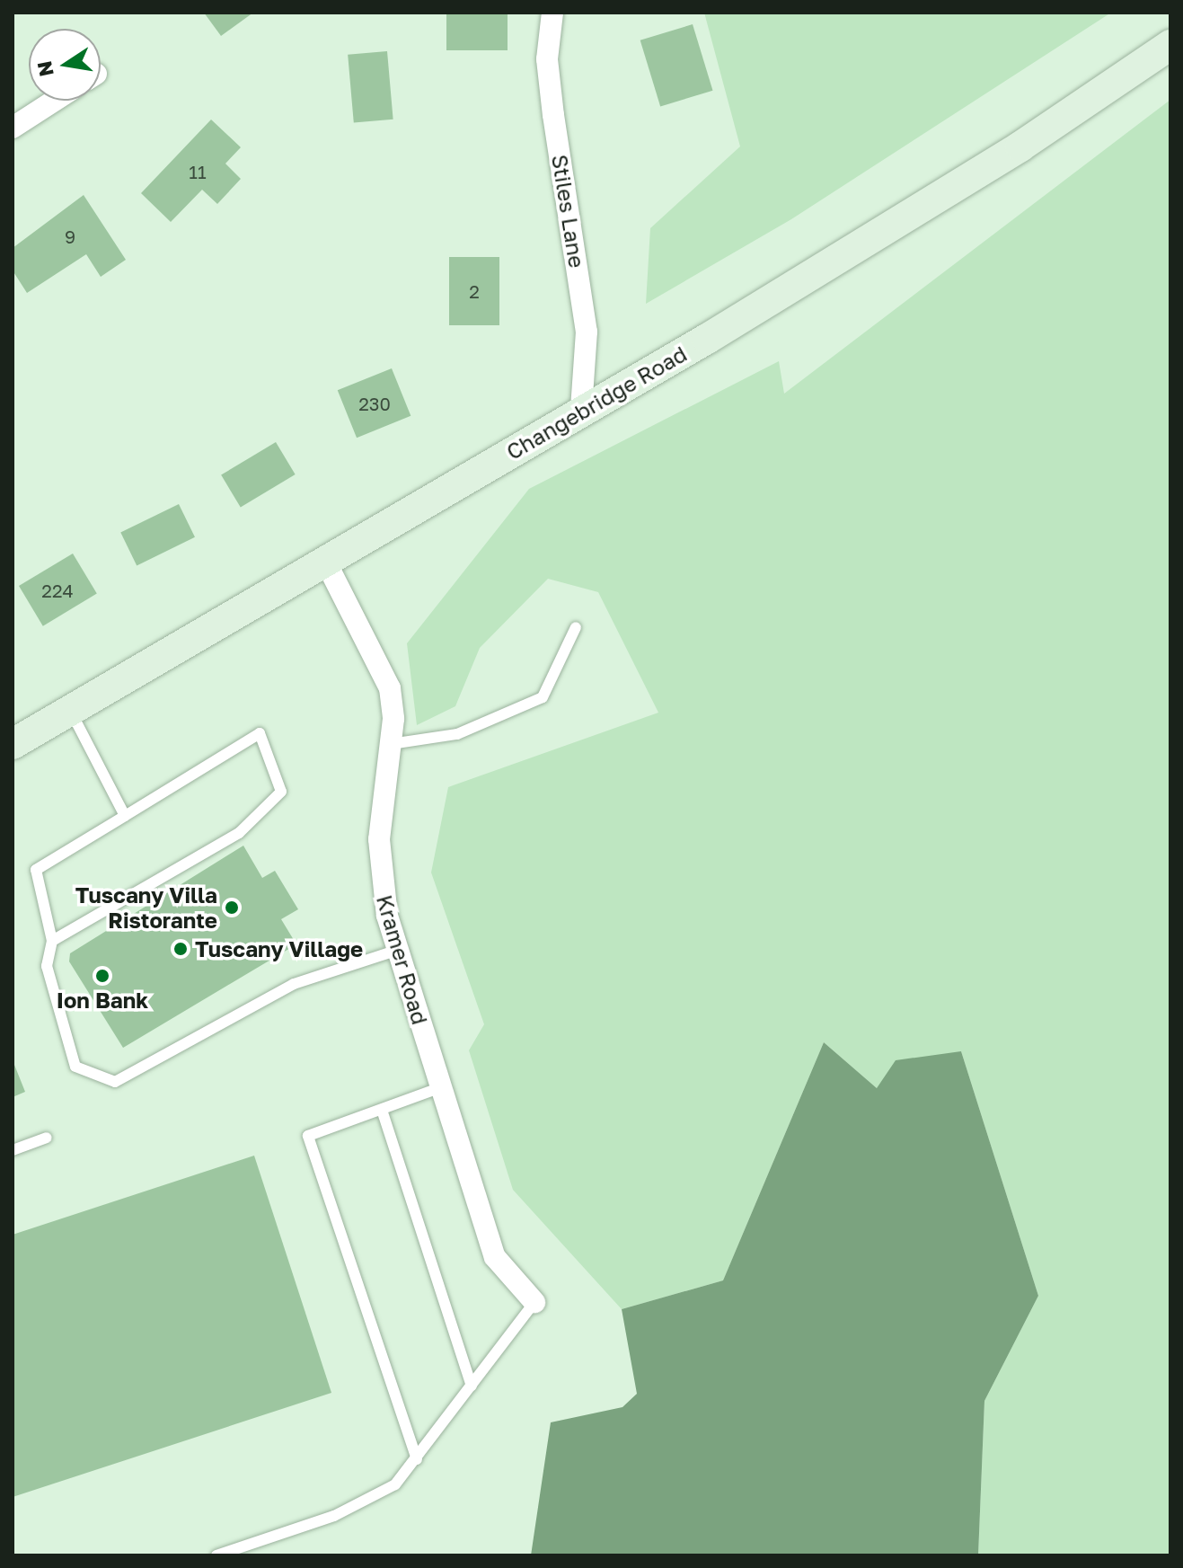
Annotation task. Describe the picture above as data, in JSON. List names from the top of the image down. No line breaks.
{"streets":{"main road":["Changebridge Road"],"street":["Stiles Lane","Kramer Road"]},"crossings":[["Stiles Lane","Changebridge Road"],["Changebridge Road","Kramer Road"]],"places":["Tuscany Villa Ristorante","Tuscany Village","Ion Bank"],"house_numbers":["11","9","2","230","224"],"north":"left"}
